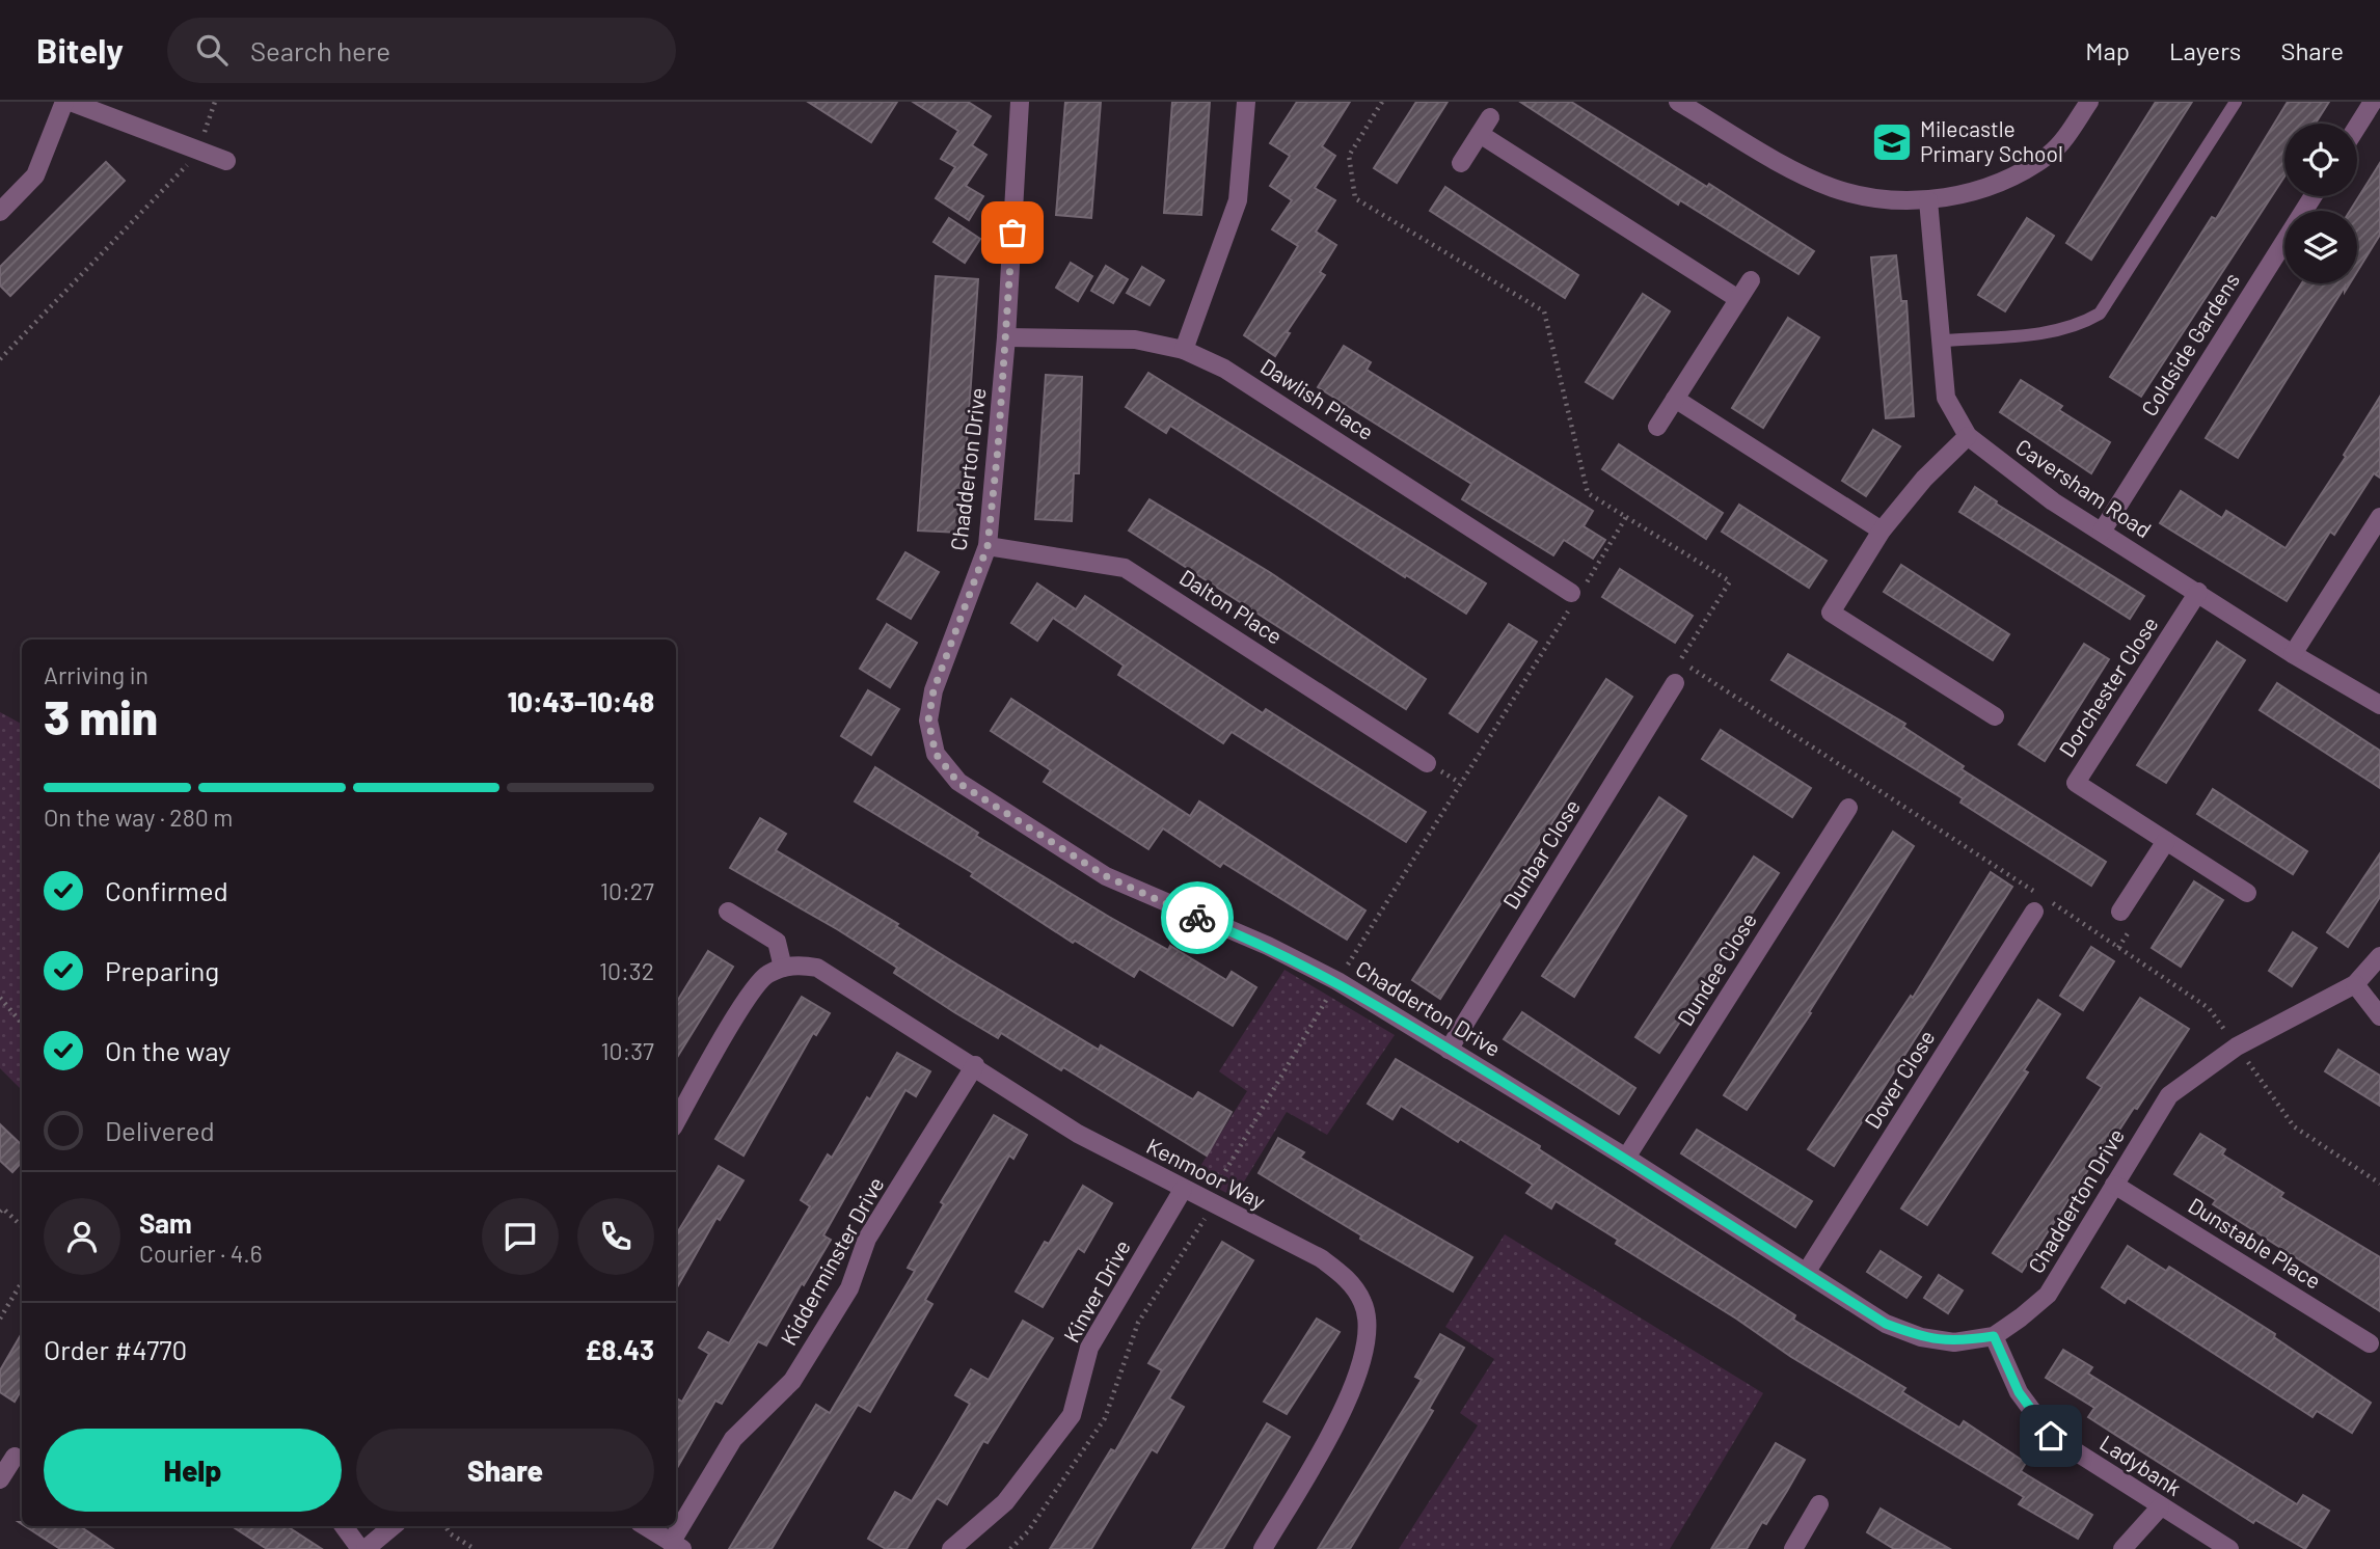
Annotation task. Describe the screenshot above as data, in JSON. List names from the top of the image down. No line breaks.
{"streets":{"street":["Coldside Gardens","Dawlish Place","Chadderton Drive","Caversham Road","Dalton Place","Dorchester Close","Dunbar Close","Dundee Close","Dover Close","Kenmoor Way","Dunstable Place","Kidderminster Drive","Kinver Drive","Ladybank"]},"crossings":[["Coldside Gardens","Caversham Road"],["Dawlish Place","Chadderton Drive"],["Chadderton Drive","Dalton Place"],["Chadderton Drive","Dunbar Close"],["Chadderton Drive","Dundee Close"],["Chadderton Drive","Dover Close"],["Chadderton Drive","Dunstable Place"],["Chadderton Drive","Ladybank"],["Caversham Road","Dorchester Close"],["Kenmoor Way","Kidderminster Drive"],["Kenmoor Way","Kinver Drive"]],"places":{"school or university":["Milecastle Primary School"]},"page":{"header":"Bitely","search":"Search here","nav":["Map","Layers","Share"],"heading":["3 min","Arriving in","10:43–10:48"],"panel":["Sam","Courier · 4.6","Order #4770","£8.43"],"bar":"On the way · 280 m","list":[["Confirmed","10:27"],["Preparing","10:32"],["On the way","10:37"],"Delivered"],"buttons":["Help","Share"]}}
